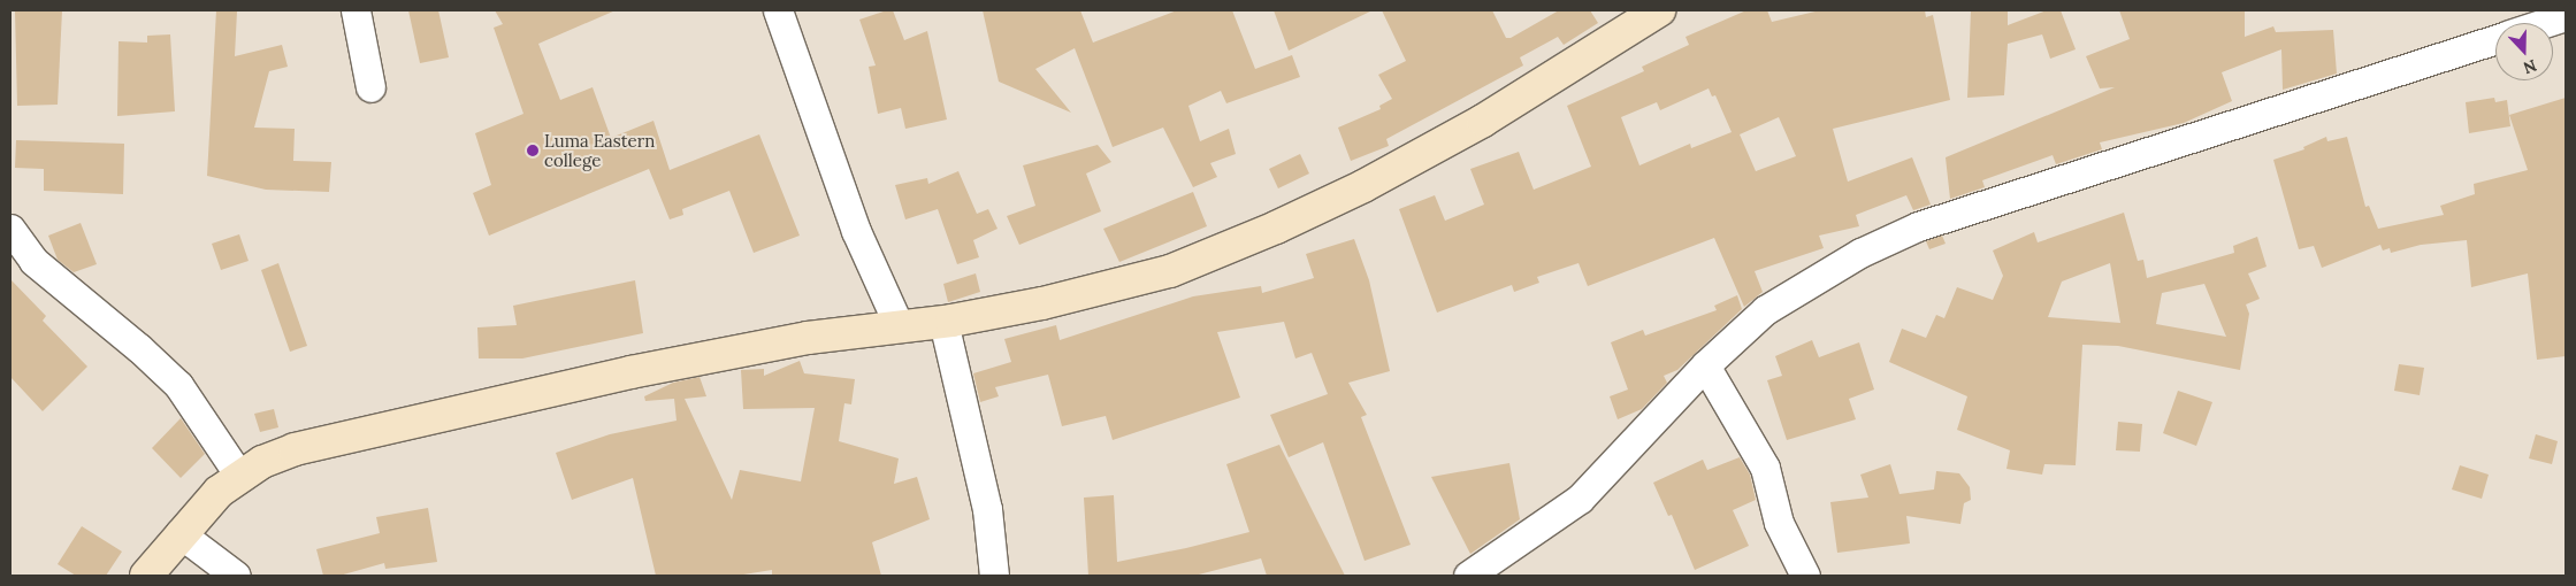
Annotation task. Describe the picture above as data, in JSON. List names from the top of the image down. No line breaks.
{"places":["Luma Eastern college"],"north":"bottom"}
